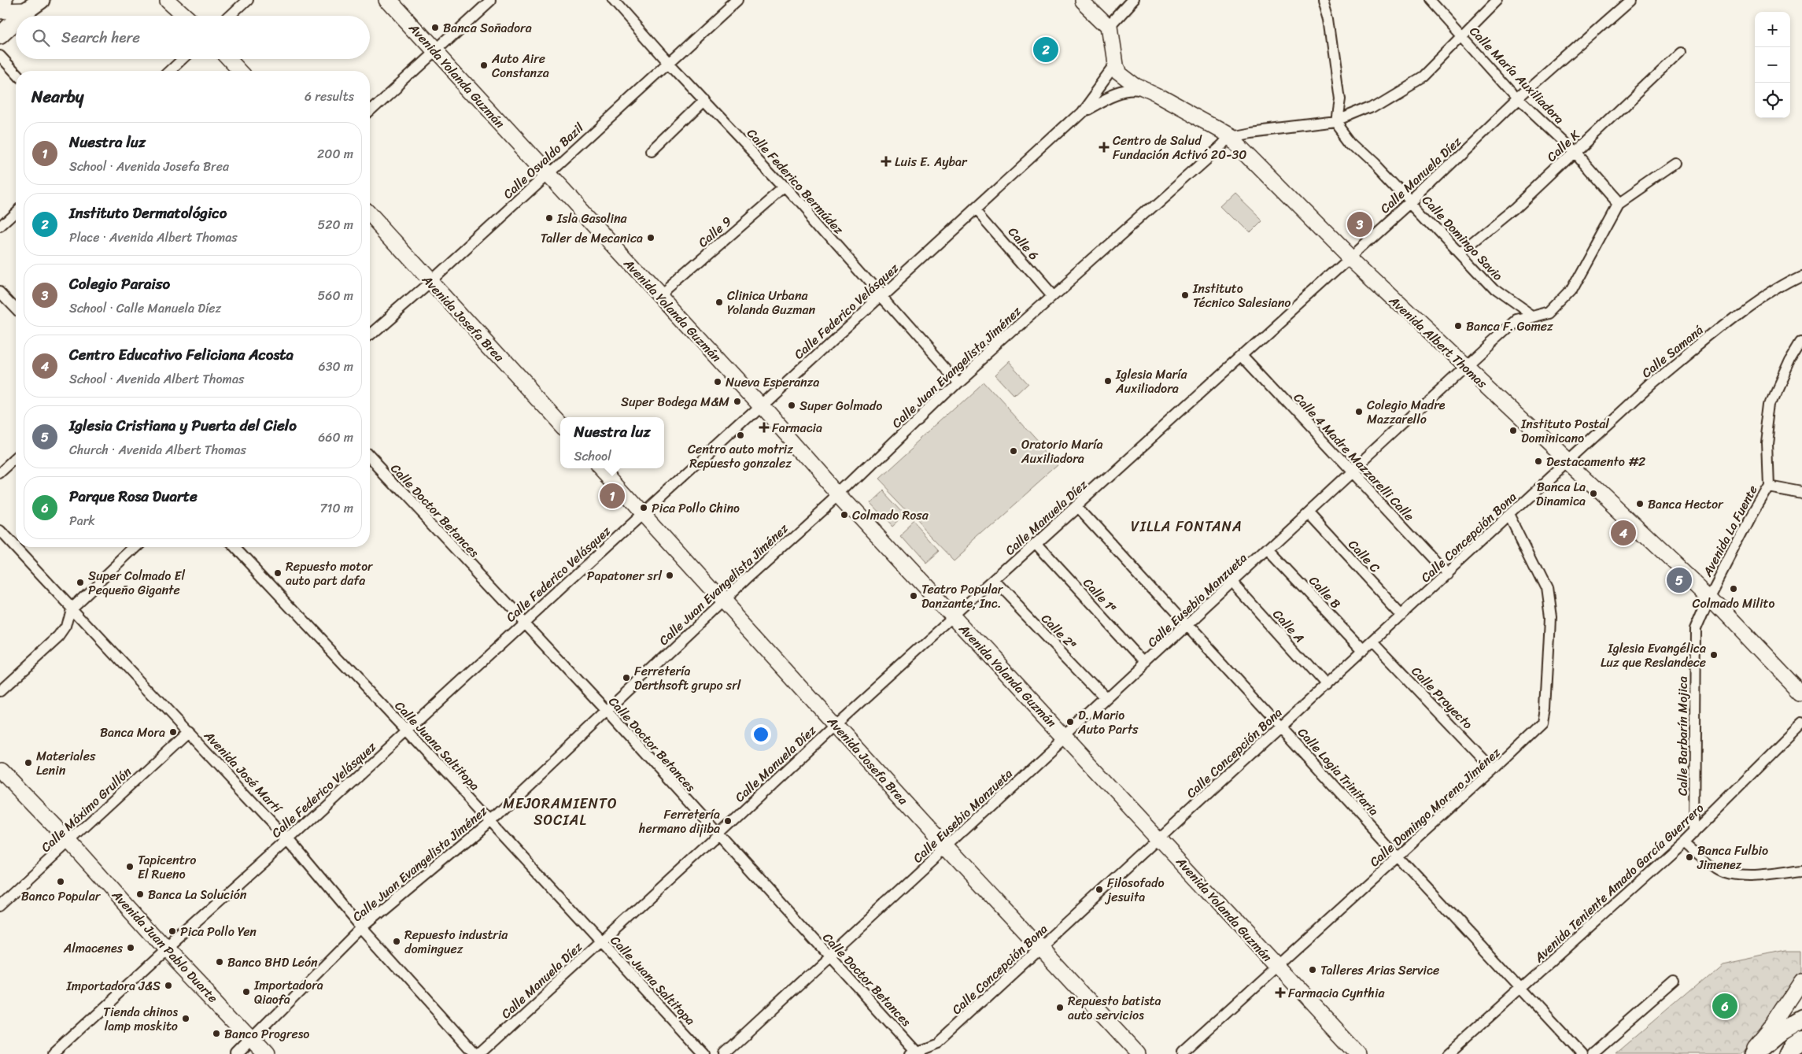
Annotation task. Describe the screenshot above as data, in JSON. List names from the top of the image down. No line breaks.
{"streets":{"main road":["Avenida Yolanda Guzmán","Avenida Josefa Brea","Avenida Albert Thomas","Avenida Juan Pablo Duarte"],"street":["Calle María Auxiliadora","Calle K","Calle Osvaldo Bazil","Calle Manuela Díez","Calle Federico Bermúdez","Calle 9","Calle Domingo Savio","Calle 6","Calle Federico Velásquez","Calle Samaná","Calle Juan Evangelista Jiménez","Calle 4 Madre Mazzarelli Calle","Calle Doctor Betances","Avenida La Fuente","Calle Concepción Bona","Calle C","Calle B","Calle 1ª","Calle Eusebio Manzueta","Calle A","Calle 2ª","Calle Proyecto","Calle Barbarín Mojica","Calle Juana Saltitopa","Avenida José Martí","Calle Logia Trinitaria","Calle Domingo Moreno Jiménez","Calle Máximo Grullón","Avenida Teniente Amado García Guerrero"]},"crossings":[["Calle María Auxiliadora","Calle K"],["Calle María Auxiliadora","Calle Manuela Díez"],["Calle María Auxiliadora","Calle Eusebio Manzueta"],["Avenida Yolanda Guzmán","Calle Osvaldo Bazil"],["Avenida Yolanda Guzmán","Calle Manuela Díez"],["Avenida Yolanda Guzmán","Calle 9"],["Avenida Yolanda Guzmán","Calle Federico Velásquez"],["Avenida Yolanda Guzmán","Calle Juan Evangelista Jiménez"],["Avenida Yolanda Guzmán","Calle Concepción Bona"],["Avenida Yolanda Guzmán","Calle Eusebio Manzueta"],["Avenida Yolanda Guzmán","Calle Domingo Moreno Jiménez"],["Calle K","Calle Domingo Savio"],["Calle Osvaldo Bazil","Calle Federico Bermúdez"],["Calle Osvaldo Bazil","Avenida Josefa Brea"],["Calle Manuela Díez","Calle Domingo Savio"],["Calle Manuela Díez","Avenida Josefa Brea"],["Calle Manuela Díez","Avenida Albert Thomas"],["Calle Manuela Díez","Calle 4 Madre Mazzarelli Calle"],["Calle Manuela Díez","Calle Doctor Betances"],["Calle Manuela Díez","Calle 1ª"],["Calle Manuela Díez","Calle 2ª"],["Calle Manuela Díez","Calle Juana Saltitopa"],["Calle Manuela Díez","Calle Logia Trinitaria"],["Calle Federico Bermúdez","Calle 9"],["Calle Federico Bermúdez","Calle Federico Velásquez"],["Calle Federico Bermúdez","Calle Juan Evangelista Jiménez"],["Calle Domingo Savio","Calle Eusebio Manzueta"],["Calle 6","Calle Federico Velásquez"],["Calle 6","Calle Juan Evangelista Jiménez"],["Calle Federico Velásquez","Avenida Josefa Brea"],["Calle Federico Velásquez","Avenida Albert Thomas"],["Calle Federico Velásquez","Calle Doctor Betances"],["Calle Federico Velásquez","Calle Juana Saltitopa"],["Calle Federico Velásquez","Avenida José Martí"],["Calle Federico Velásquez","Avenida Juan Pablo Duarte"],["Avenida Josefa Brea","Calle Juan Evangelista Jiménez"],["Avenida Josefa Brea","Calle Concepción Bona"],["Avenida Josefa Brea","Calle Eusebio Manzueta"],["Avenida Albert Thomas","Calle Samaná"],["Avenida Albert Thomas","Calle Juan Evangelista Jiménez"],["Avenida Albert Thomas","Avenida La Fuente"],["Avenida Albert Thomas","Calle Concepción Bona"],["Avenida Albert Thomas","Calle Eusebio Manzueta"],["Avenida Albert Thomas","Calle Barbarín Mojica"],["Calle Samaná","Calle Concepción Bona"],["Calle Juan Evangelista Jiménez","Calle Doctor Betances"],["Calle Juan Evangelista Jiménez","Calle Juana Saltitopa"],["Calle Juan Evangelista Jiménez","Avenida José Martí"],["Calle Juan Evangelista Jiménez","Avenida Juan Pablo Duarte"],["Calle 4 Madre Mazzarelli Calle","Calle Concepción Bona"],["Calle 4 Madre Mazzarelli Calle","Calle Eusebio Manzueta"],["Calle Doctor Betances","Calle Concepción Bona"],["Calle Doctor Betances","Calle Eusebio Manzueta"],["Avenida La Fuente","Calle Barbarín Mojica"],["Calle Concepción Bona","Calle C"],["Calle Concepción Bona","Calle B"],["Calle Concepción Bona","Calle A"],["Calle Concepción Bona","Calle Proyecto"],["Calle Concepción Bona","Calle Logia Trinitaria"],["Calle Concepción Bona","Calle Domingo Moreno Jiménez"],["Calle C","Calle Eusebio Manzueta"],["Calle B","Calle Eusebio Manzueta"],["Calle 1ª","Calle Eusebio Manzueta"],["Calle Eusebio Manzueta","Calle A"],["Calle Eusebio Manzueta","Calle 2ª"],["Calle Eusebio Manzueta","Calle Logia Trinitaria"],["Calle Proyecto","Calle Domingo Moreno Jiménez"],["Calle Barbarín Mojica","Avenida Teniente Amado García Guerrero"],["Avenida José Martí","Calle Máximo Grullón"],["Calle Logia Trinitaria","Calle Domingo Moreno Jiménez"],["Calle Logia Trinitaria","Avenida Teniente Amado García Guerrero"],["Calle Máximo Grullón","Avenida Juan Pablo Duarte"]],"districts":["VILLA FONTANA","MEJORAMIENTO SOCIAL"],"places":{"other":["Banca Soñadora","Auto Aire Constanza","Isla Gasolina","Taller de Mecanica","Instituto Técnico Salesiano","Clinica Urbana Yolanda Guzman","Banca F. Gomez","Iglesia María Auxiliadora","Nueva Esperanza","Super Bodega M&M","Super Golmado","Colegio Madre Mazzarello","Instituto Postal Dominicano","Centro auto motriz Repuesto gonzalez","Oratorio María Auxiliadora","Destacamento #2","Banca La Dinamica","Banca Hector","Pica Pollo Chino","Colmado Rosa","Repuesto motor auto part dafa","Papatoner srl","Super Colmado El Pequeño Gigante","Colmado Milito","Teatro Popular Danzante, Inc.","Iglesia Evangélica Luz que Reslandece","Ferretería Derthsoft grupo srl","D. Mario Auto Parts","Banca Mora","Materiales Lenin","Ferretería hermano dijiba","Banca Fulbio Jimenez","Tapicentro El Rueno","Banco Popular","Filosofado jesuita","Banca La Solución","Pica Pollo Yen","Repuesto industria dominguez","Almacenes","Banco BHD León","Talleres Arias Service","Importadora J&S","Importadora Qiaofa","Repuesto batista auto servicios","Tienda chinos lamp moskito","Banco Progreso"],"health":["Centro de Salud Fundación Activó 20-30","Luis E. Aybar","Farmacia","Farmacia Cynthia"]},"page":{"map_buttons":["+","−"],"search":"Search here","pins":["2","3","1","4","5","6"],"heading":["Nearby","6 results"],"list":[{"mark":"1","name":"Nuestra luz","note":"School · Avenida Josefa Brea","value":"200 m"},{"mark":"2","name":"Instituto Dermatológico","note":"Place · Avenida Albert Thomas","value":"520 m"},{"mark":"3","name":"Colegio Paraiso","note":"School · Calle Manuela Díez","value":"560 m"},{"mark":"4","name":"Centro Educativo Feliciana Acosta","note":"School · Avenida Albert Thomas","value":"630 m"},{"mark":"5","name":"Iglesia Cristiana y Puerta del Cielo","note":"Church · Avenida Albert Thomas","value":"660 m"},{"mark":"6","name":"Parque Rosa Duarte","note":"Park","value":"710 m"}],"popup":["Nuestra luz","School"]}}
